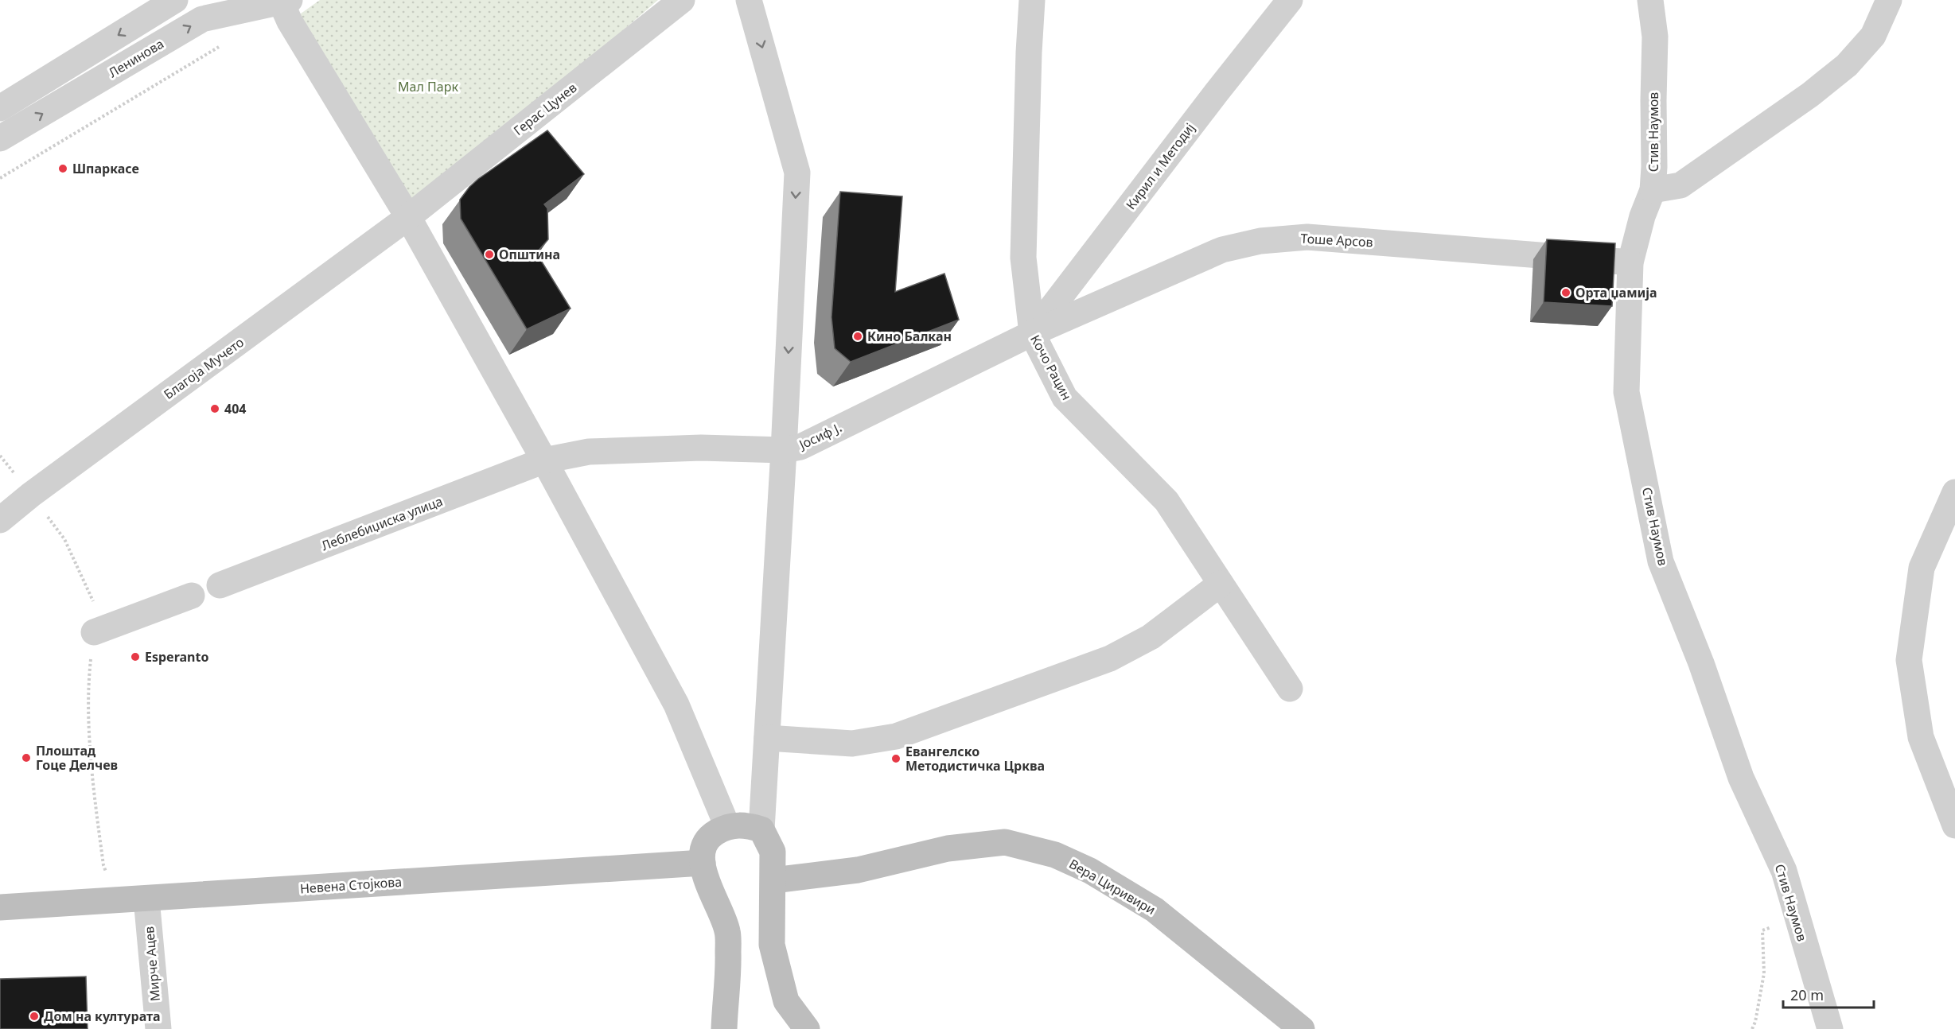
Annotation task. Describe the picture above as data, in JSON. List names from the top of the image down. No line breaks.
{"streets":{"main road":["Невена Стојкова","Вера Циривири"],"street":["Ленинова","Герас Цунев","Стив Наумов","Кирил и Методиј","Тоше Арсов","Кочо Рацин","Благоја Мучето","Јосиф Ј.","Леблебиџиска улица","Мирче Ацев"]},"crossings":[["Герас Цунев","Благоја Мучето"],["Стив Наумов","Тоше Арсов"],["Кирил и Методиј","Тоше Арсов"],["Кирил и Методиј","Кочо Рацин"],["Кирил и Методиј","Јосиф Ј."],["Тоше Арсов","Кочо Рацин"],["Тоше Арсов","Јосиф Ј."],["Кочо Рацин","Јосиф Ј."],["Јосиф Ј.","Леблебиџиска улица"],["Невена Стојкова","Мирче Ацев"]],"parks":["Мал Парк"],"places":["Шпаркасе","Општина","Орта џамија","Кино Балкан","404","Esperanto","Плоштад Гоце Делчев","Евангелско Методистичка Црква","Дом на културата"],"scale_bar":"20 m"}
